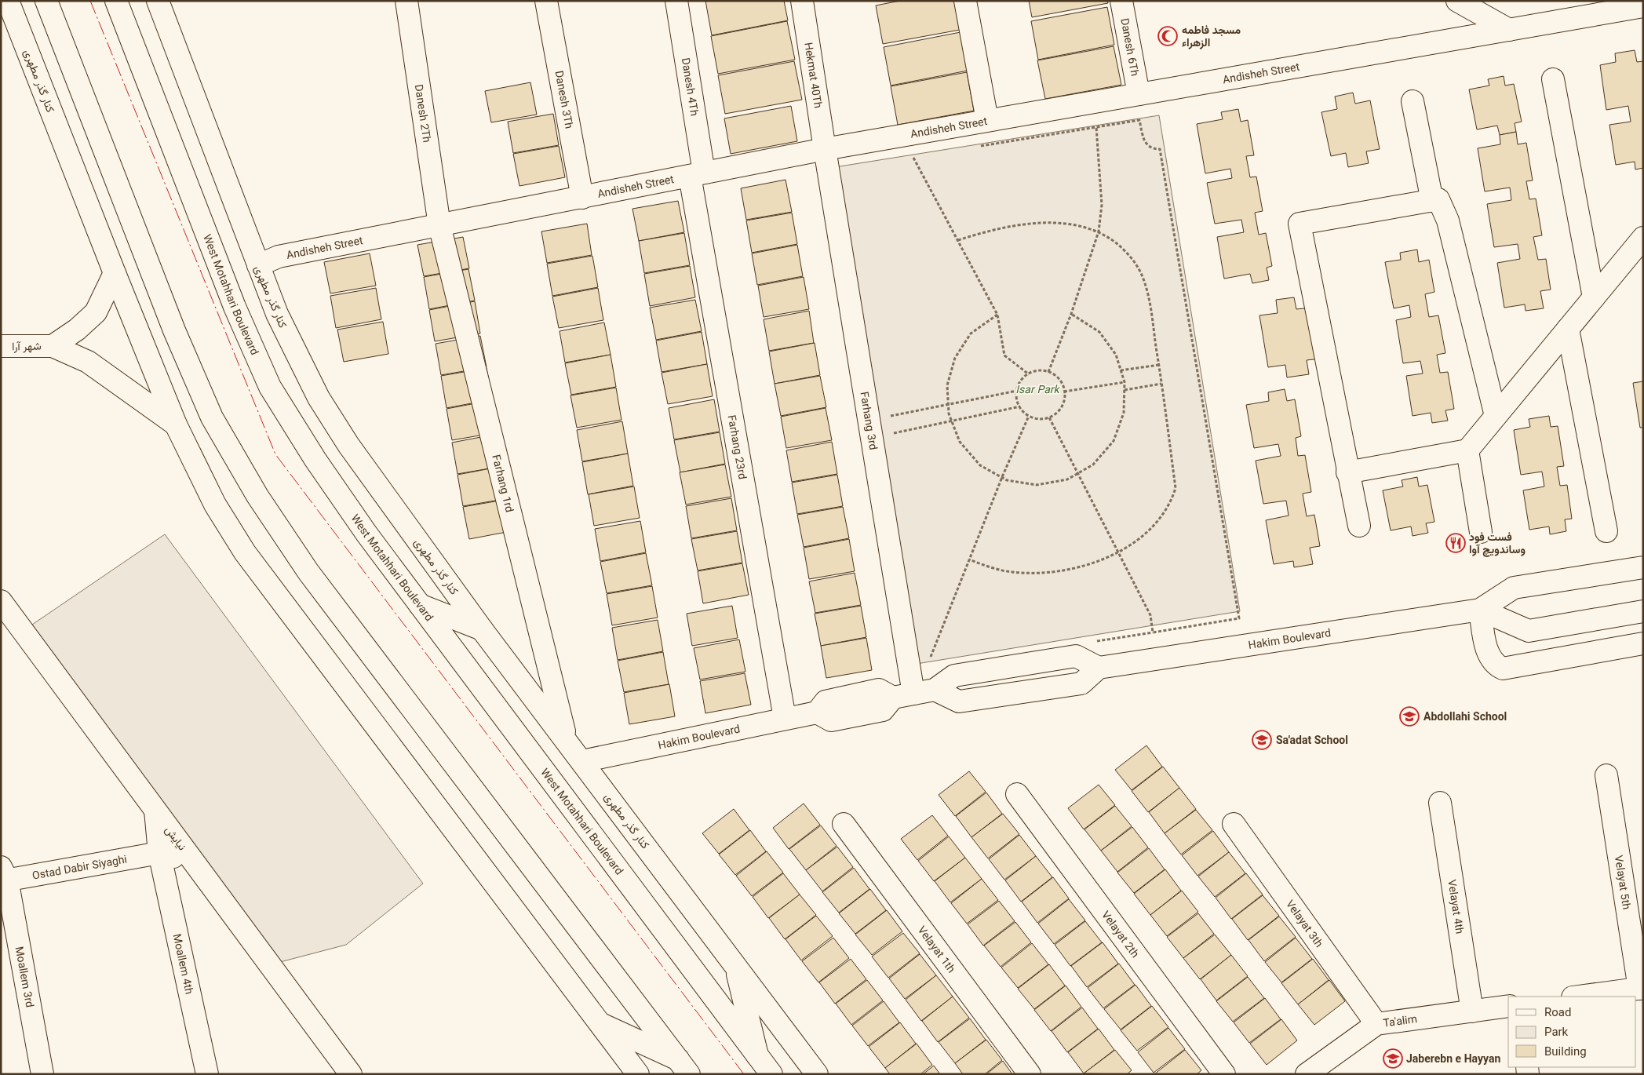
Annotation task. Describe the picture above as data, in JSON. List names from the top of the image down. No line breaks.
{"streets":{"street":["Danesh 6Th","Andisheh Street","Hekmat 40Th","کنار گذر مطهری","Danesh 4Th","Danesh 3Th","Danesh 2Th","West Motahhari Boulevard","شهر آرا","Farhang 3rd","Farhang 23rd","Farhang 1rd","Hakim Boulevard","نيايش","Ostad Dabir Siyaghi","Velayat 5th","Velayat 4th","Velayat 3th","Velayat 2th","Velayat 1th","Moallem 4th","Moallem 3rd","Ta'alim"]},"crossings":[["Danesh 6Th","Andisheh Street"],["Andisheh Street","Hekmat 40Th"],["Andisheh Street","کنار گذر مطهری"],["Andisheh Street","Danesh 4Th"],["Andisheh Street","Danesh 3Th"],["Andisheh Street","Danesh 2Th"],["Andisheh Street","Farhang 3rd"],["Andisheh Street","Farhang 23rd"],["Andisheh Street","Farhang 1rd"],["Hekmat 40Th","Farhang 3rd"],["کنار گذر مطهری","Farhang 1rd"],["کنار گذر مطهری","Hakim Boulevard"],["Danesh 4Th","Farhang 23rd"],["Danesh 2Th","Farhang 1rd"],["Farhang 3rd","Hakim Boulevard"],["Farhang 23rd","Hakim Boulevard"],["نيايش","Moallem 4th"],["Ostad Dabir Siyaghi","Moallem 4th"],["Ostad Dabir Siyaghi","Moallem 3rd"],["Velayat 4th","Ta'alim"],["Velayat 3th","Ta'alim"]],"parks":["Isar Park"],"places":{"mosque":["مسجد فاطمه الزهراء"],"restaurant":["فست فود وساندویچ آوا"],"school or university":["Abdollahi School","Sa'adat School","Jaberebn e Hayyan"]},"legend":["Road","Park","Building"]}
